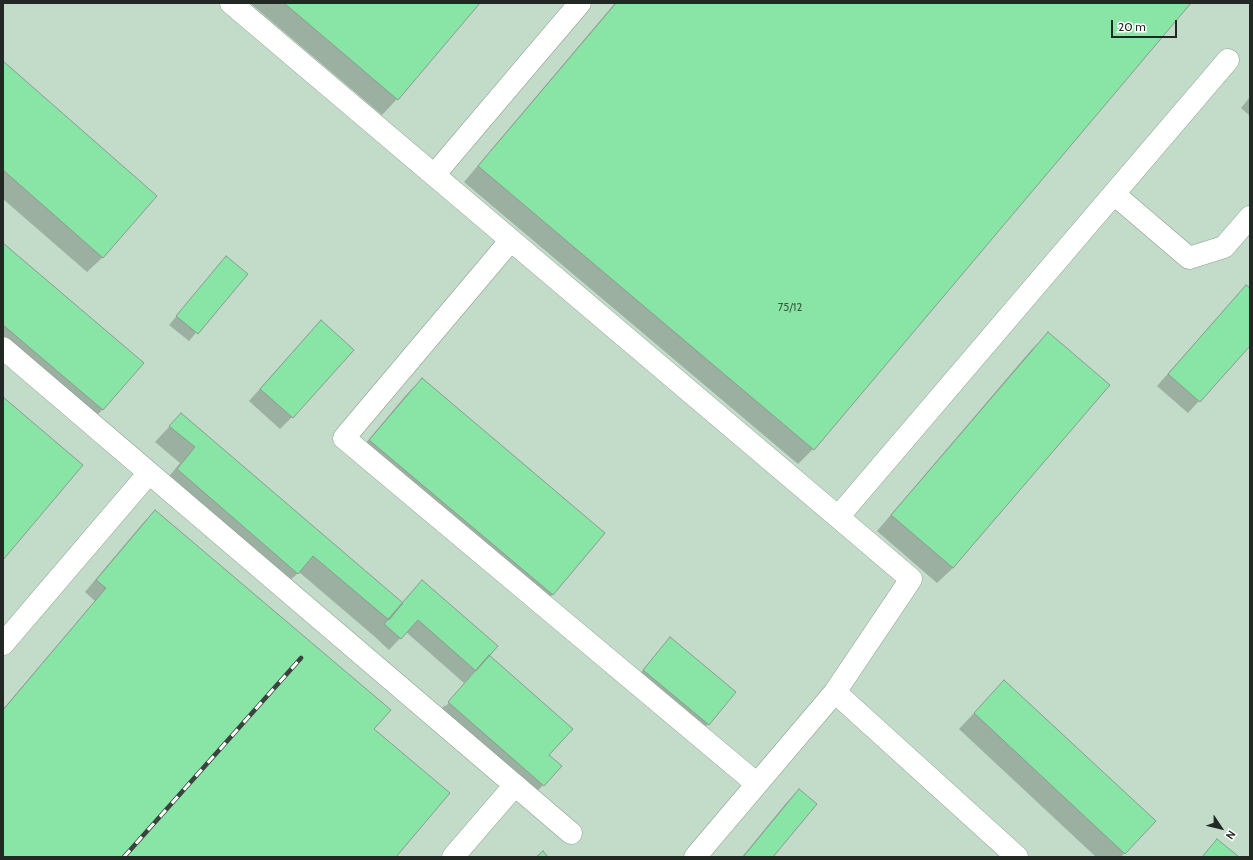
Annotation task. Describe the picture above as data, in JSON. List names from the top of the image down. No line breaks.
{"house_numbers":["75/12"],"scale_bar":"20 m","north":"bottom right"}
